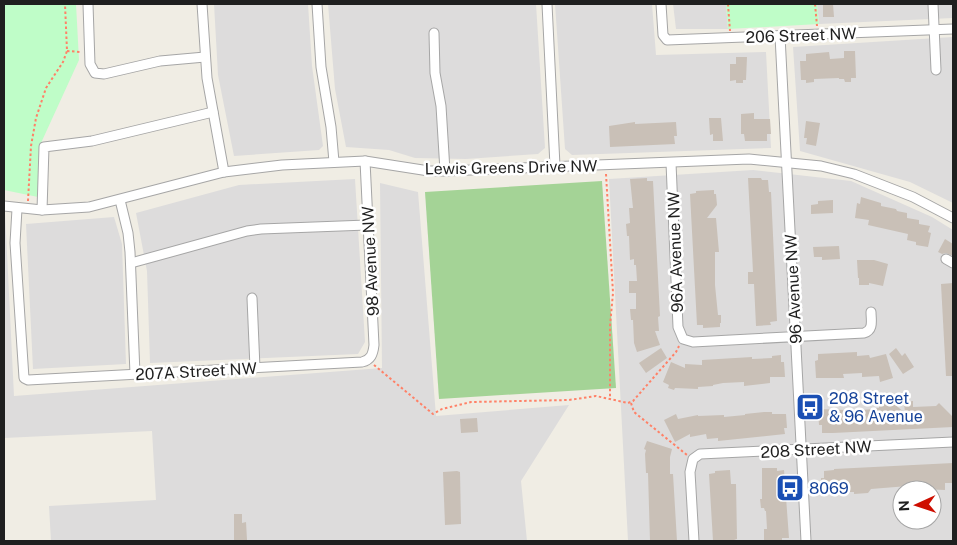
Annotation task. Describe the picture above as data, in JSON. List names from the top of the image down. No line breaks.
{"streets":{"street":["206 Street NW","Lewis Greens Drive NW","96A Avenue NW","98 Avenue NW","96 Avenue NW","207A Street NW","208 Street NW"]},"crossings":[["206 Street NW","96 Avenue NW"],["Lewis Greens Drive NW","96A Avenue NW"],["Lewis Greens Drive NW","98 Avenue NW"],["Lewis Greens Drive NW","96 Avenue NW"],["Lewis Greens Drive NW","207A Street NW"],["98 Avenue NW","207A Street NW"],["96 Avenue NW","208 Street NW"]],"places":{"bus stop":["208 Street & 96 Avenue","8069"]},"north":"left"}
